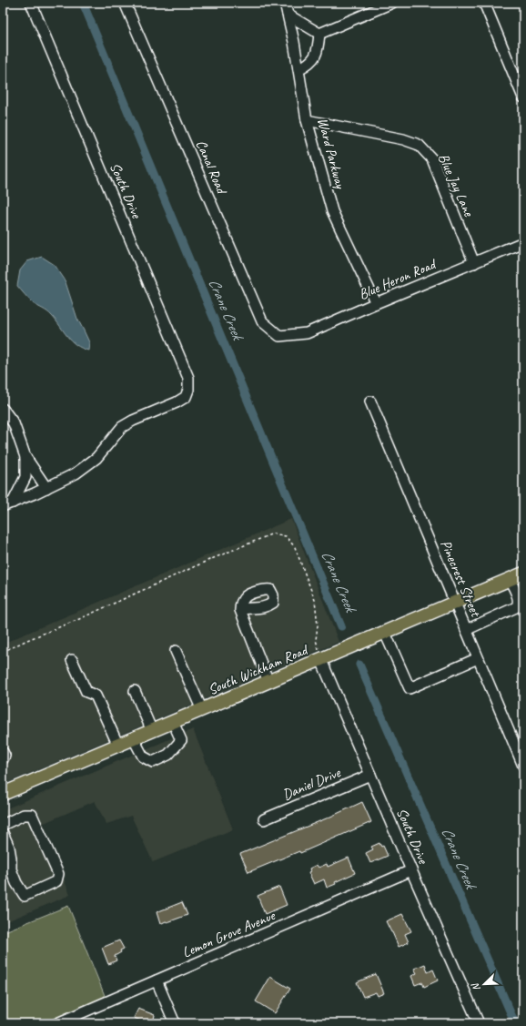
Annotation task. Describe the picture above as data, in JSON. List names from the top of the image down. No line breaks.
{"streets":{"main road":["South Wickham Road"],"street":["Ward Parkway","Canal Road","Blue Jay Lane","South Drive","Blue Heron Road","Pinecrest Street","Daniel Drive","Lemon Grove Avenue"]},"crossings":[["Ward Parkway","Blue Jay Lane"],["Ward Parkway","Blue Heron Road"],["Canal Road","Blue Heron Road"],["Blue Jay Lane","Blue Heron Road"],["South Drive","South Wickham Road"],["South Drive","Daniel Drive"],["South Drive","Lemon Grove Avenue"],["Pinecrest Street","South Wickham Road"]],"water":["Crane Creek"],"north":"bottom left"}
